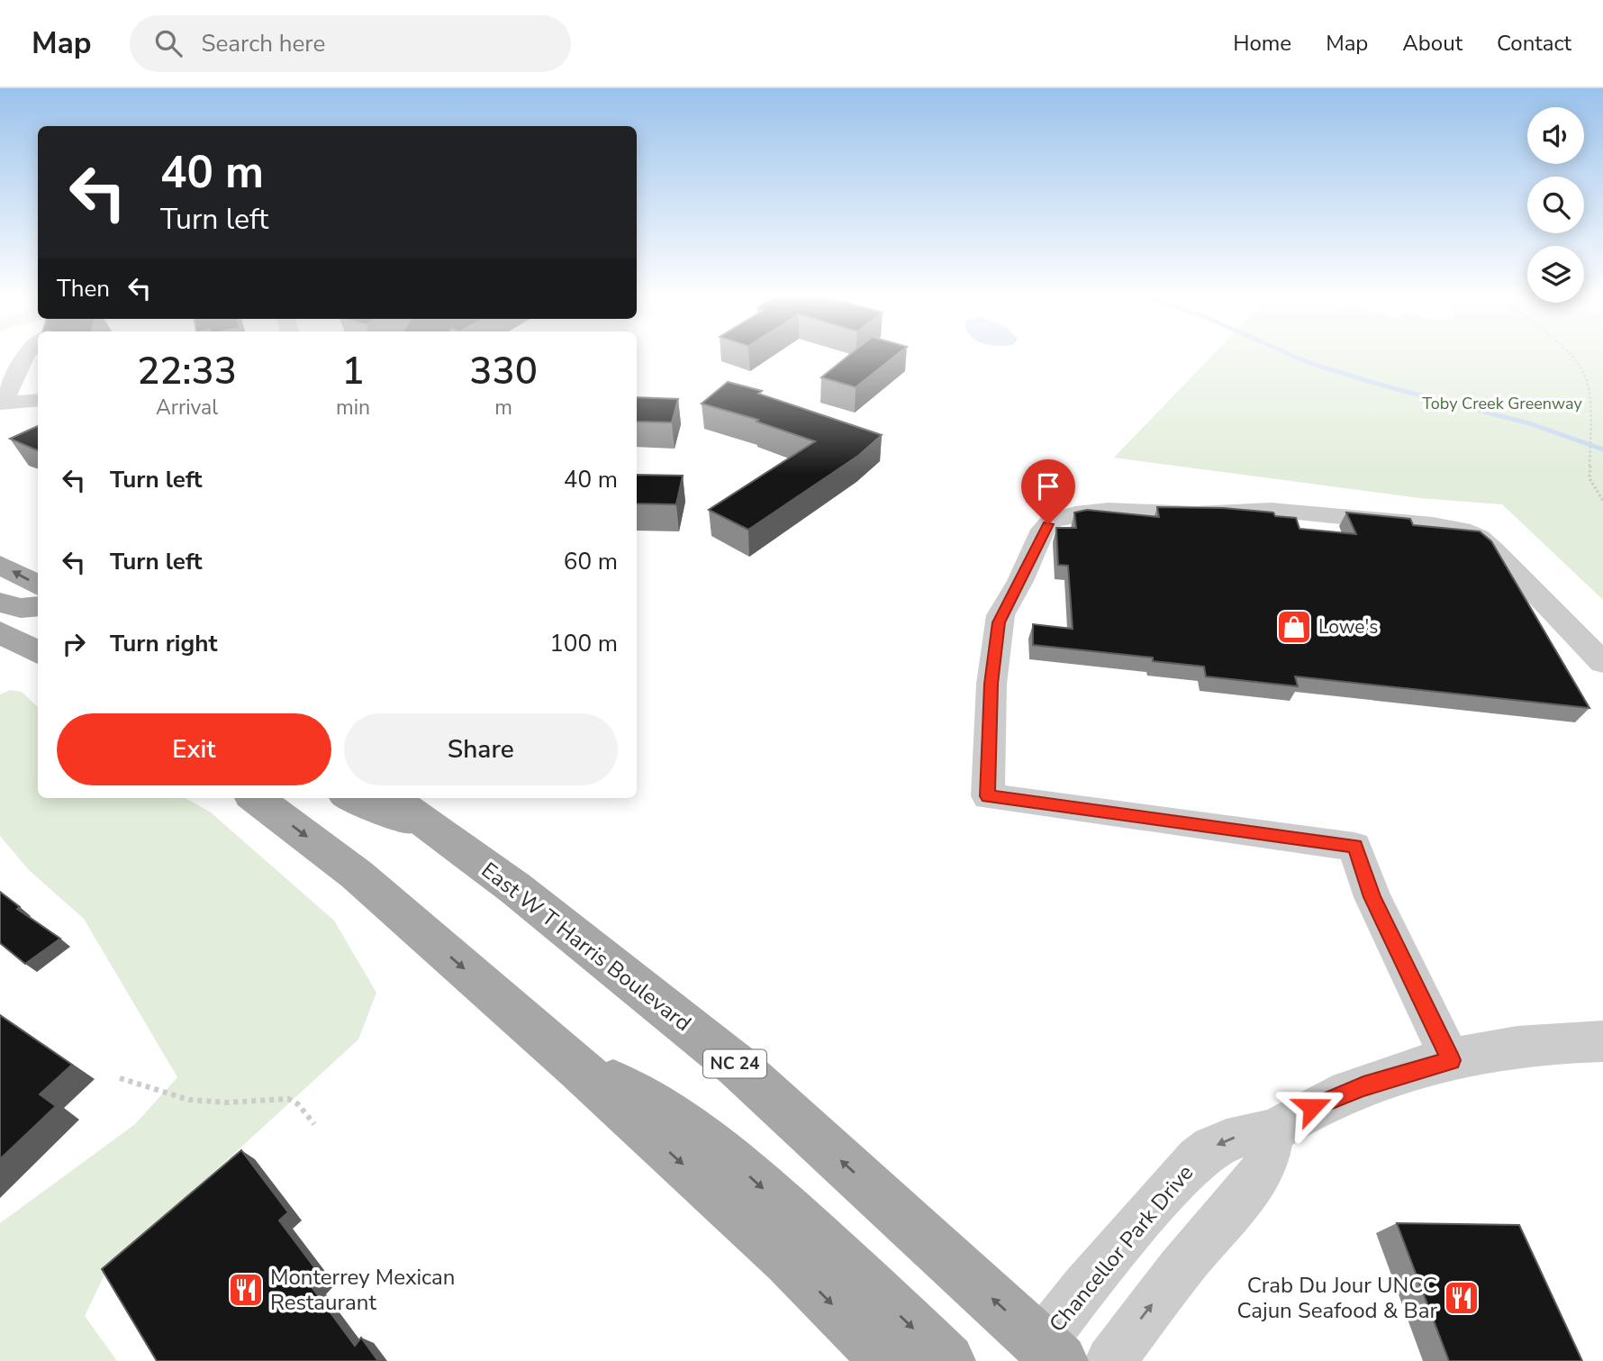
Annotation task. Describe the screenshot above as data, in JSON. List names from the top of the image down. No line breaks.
{"streets":{"main road":["East W T Harris Boulevard","NC 24"],"street":["Chancellor Park Drive"]},"crossings":[["East W T Harris Boulevard","Chancellor Park Drive"]],"parks":["Toby Creek Greenway"],"places":{"shop":["Lowe's"],"restaurant":["Monterrey Mexican Restaurant","Crab Du Jour UNCC Cajun Seafood & Bar"]},"page":{"header":"Map","search":"Search here","nav":["Home","Map","About","Contact"],"turn":["40 m","Turn left"],"then":"Then","eta":["22:33","Arrival","1","min","330","m"],"list":[{"name":"Turn left","value":"40 m"},{"name":"Turn left","value":"60 m"},{"name":"Turn right","value":"100 m"}],"buttons":["Exit","Share"]}}
